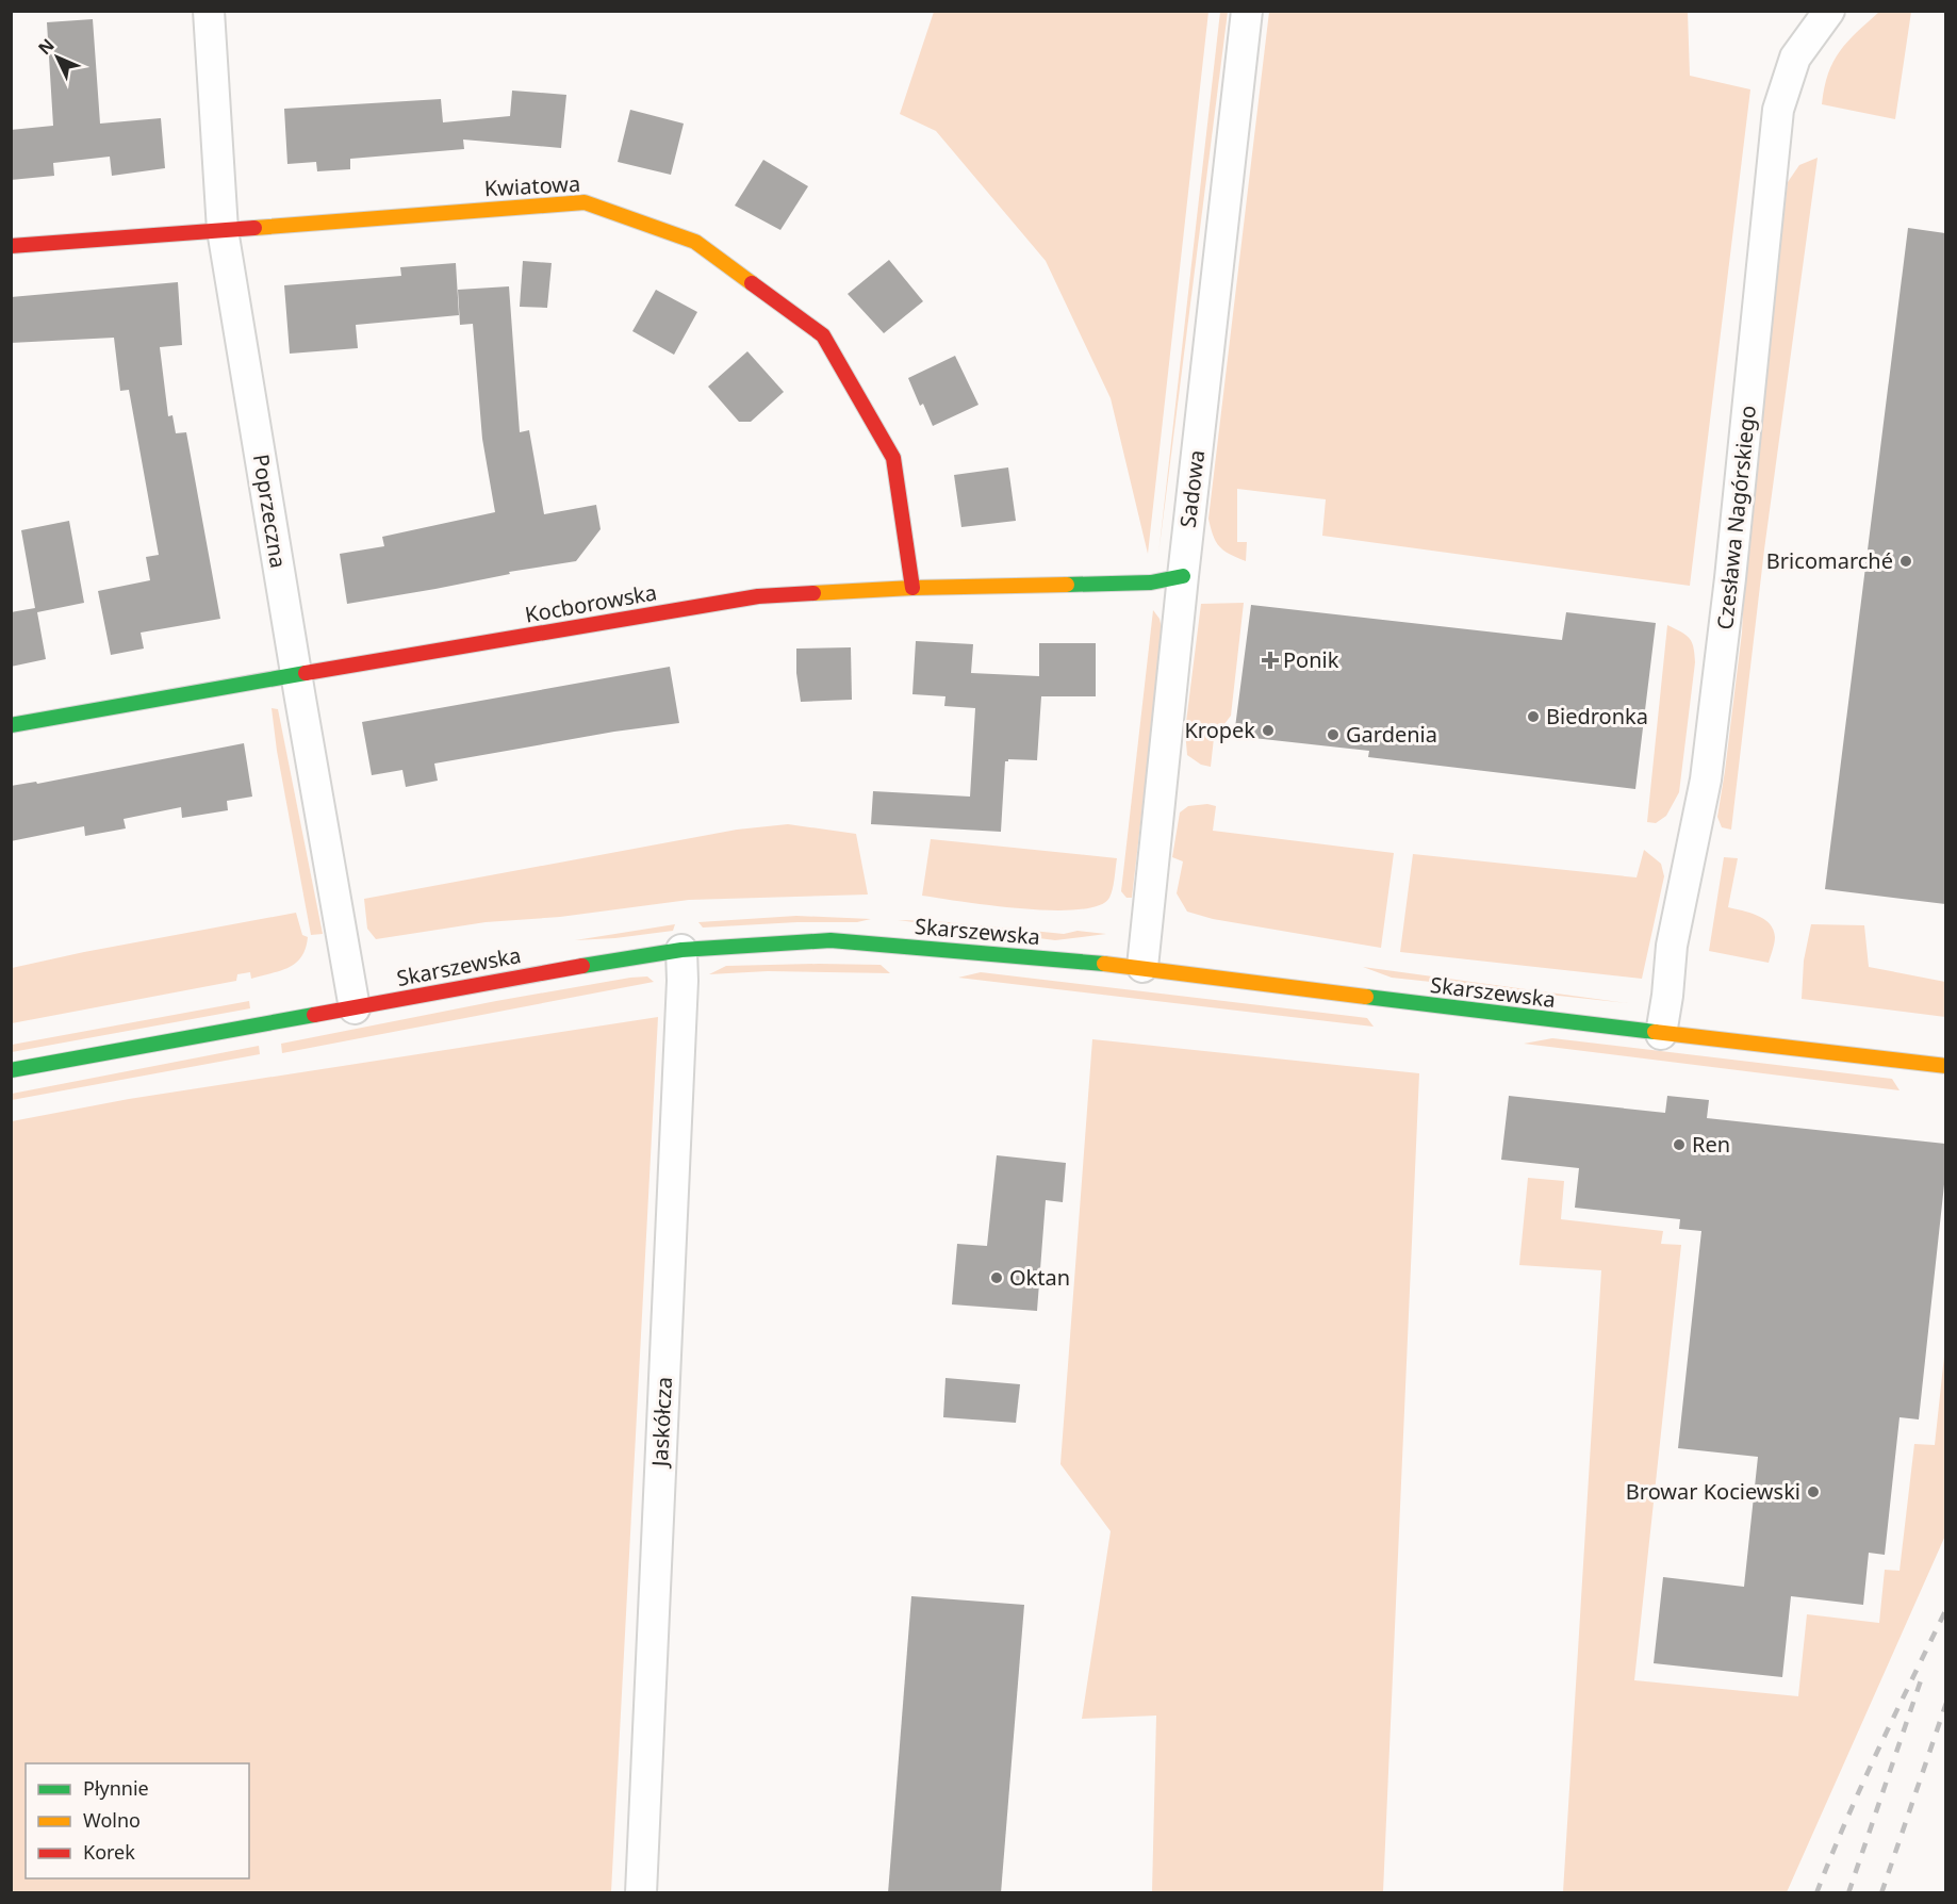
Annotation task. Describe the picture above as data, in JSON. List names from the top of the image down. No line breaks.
{"streets":{"street":["Kwiatowa","Sadowa","Poprzeczna","Czesława Nagórskiego","Kocborowska","Skarszewska","Jaskółcza"]},"crossings":[["Kwiatowa","Poprzeczna"],["Kwiatowa","Kocborowska"],["Sadowa","Kocborowska"],["Sadowa","Skarszewska"],["Poprzeczna","Kocborowska"],["Poprzeczna","Skarszewska"],["Czesława Nagórskiego","Skarszewska"],["Skarszewska","Jaskółcza"]],"places":{"other":["Bricomarché","Biedronka","Kropek","Gardenia","Ren","Oktan","Browar Kociewski"],"health":["Ponik"]},"legend":["Płynnie","Wolno","Korek"],"north":"top left"}
